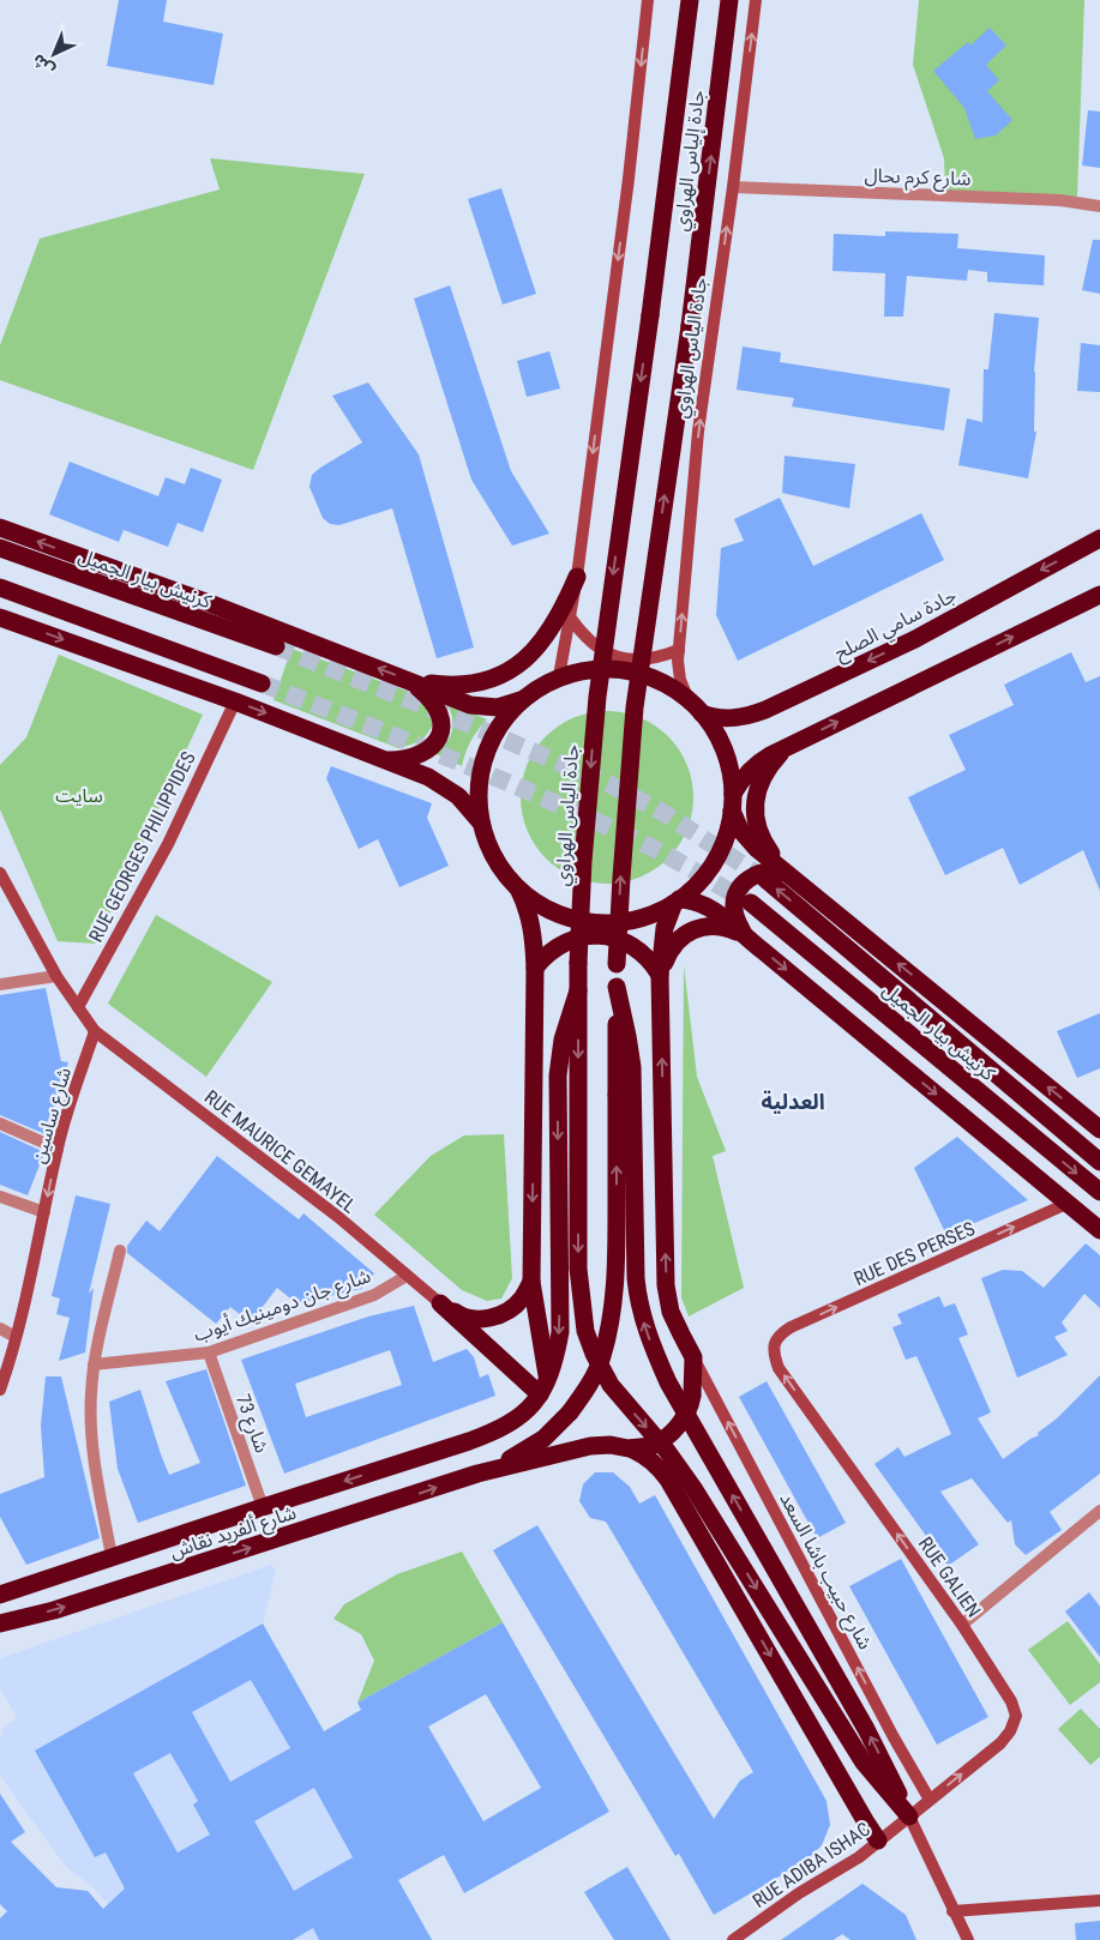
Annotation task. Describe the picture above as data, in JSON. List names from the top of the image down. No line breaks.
{"streets":{"highway":["جادة إلياس الهراوي","جادة الياس الهراوي","كرنيش بيار الجميل","جادة سامي الصلح","شارع ألفريد نقاش"],"street":["شارع كرم ىحال","RUE GEORGES PHILIPPIDES","شارع ساسين","RUE MAURICE GEMAYEL","RUE DES PERSES","شارع جان دومينيك أيوب","شارع 73","شارع حبيب باشا السعد","RUE GALIEN","RUE ADIBA ISHAC"]},"crossings":[["جادة إلياس الهراوي","جادة الياس الهراوي"],["شارع كرم ىحال","جادة الياس الهراوي"],["جادة الياس الهراوي","RUE GALIEN"],["جادة الياس الهراوي","RUE ADIBA ISHAC"],["شارع ساسين","RUE MAURICE GEMAYEL"],["RUE MAURICE GEMAYEL","شارع جان دومينيك أيوب"],["RUE DES PERSES","RUE GALIEN"],["شارع جان دومينيك أيوب","شارع 73"],["شارع 73","شارع ألفريد نقاش"],["شارع حبيب باشا السعد","RUE GALIEN"],["RUE GALIEN","RUE ADIBA ISHAC"]],"one_way":["RUE DES PERSES","شارع حبيب باشا السعد","RUE GALIEN"],"districts":["العدلية"],"parks":["سايت"],"north":"bottom left"}
